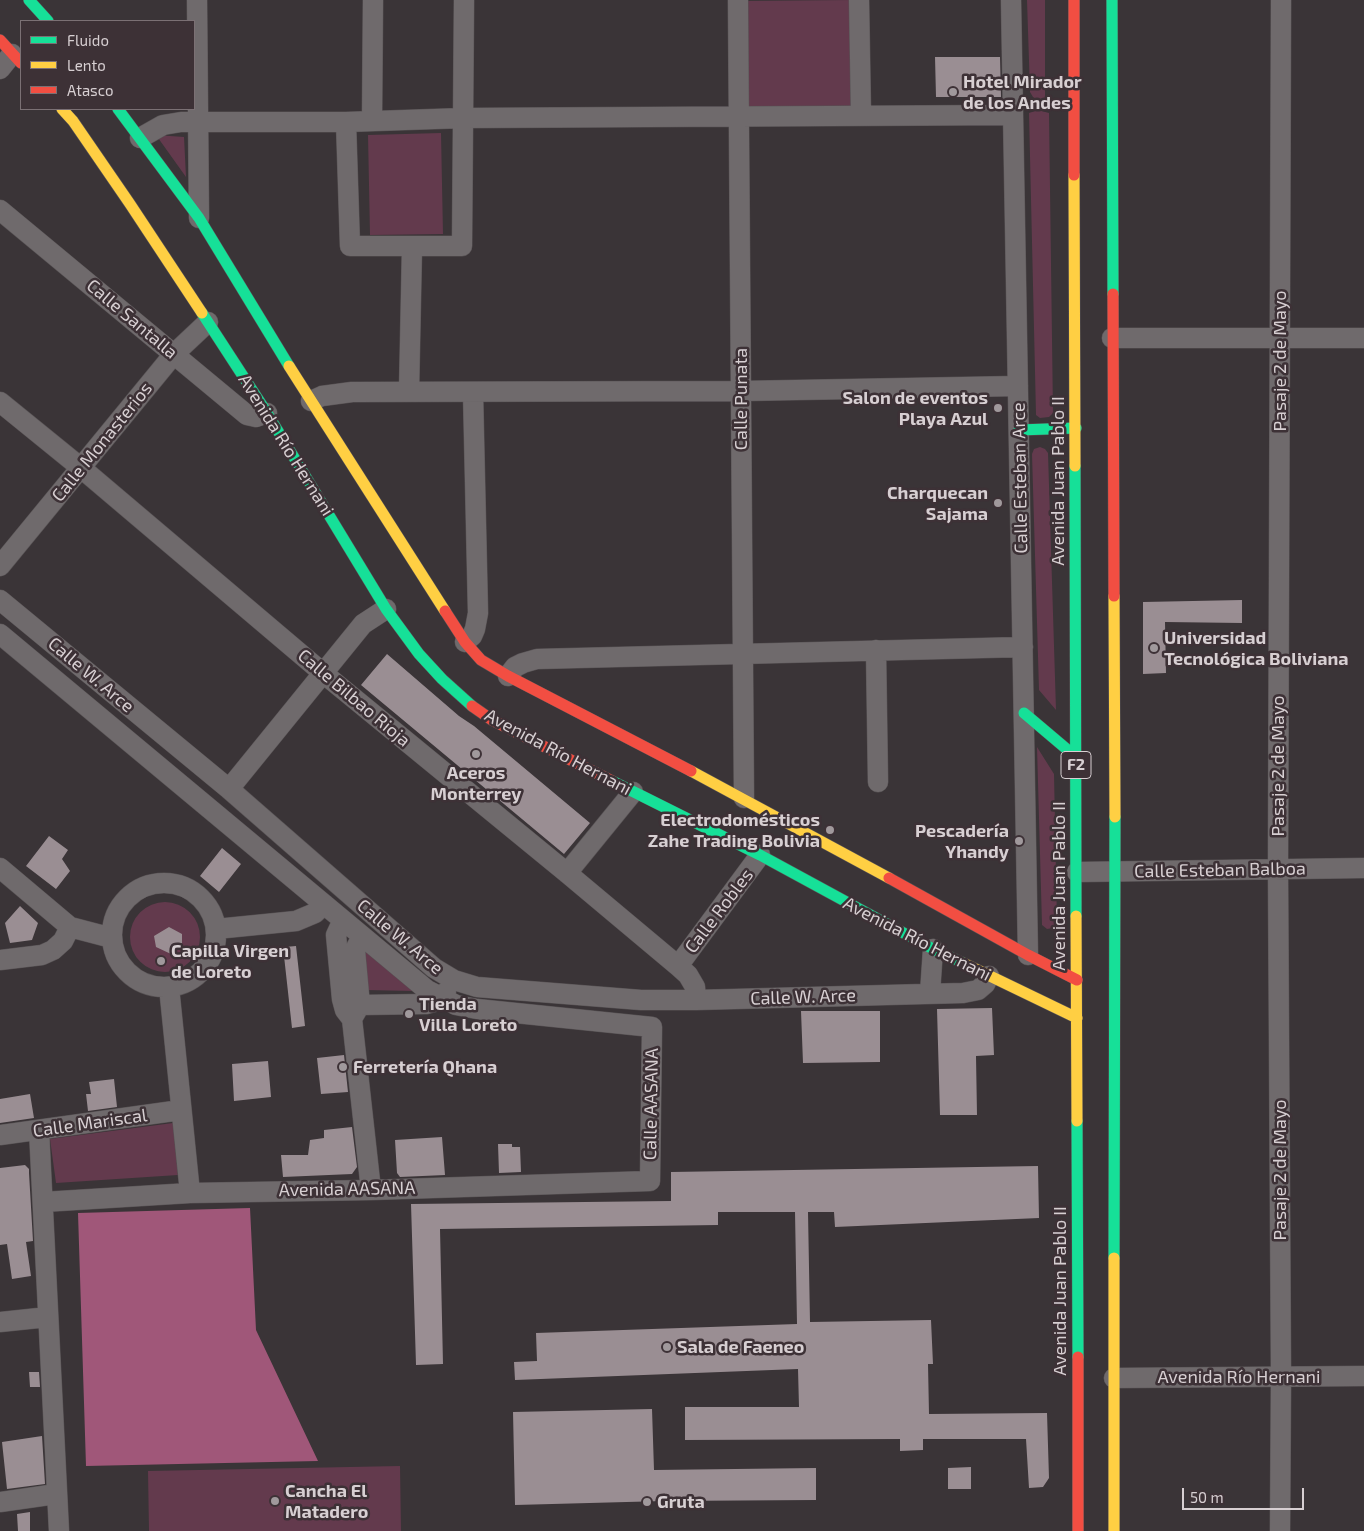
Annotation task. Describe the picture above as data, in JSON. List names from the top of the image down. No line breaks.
{"streets":{"main road":["Avenida Río Hernani","Avenida Juan Pablo II","F2"],"street":["Calle Santalla","Pasaje 2 de Mayo","Calle Punata","Calle Monasterios","Calle Esteban Arce","Calle W. Arce","Calle Bilbao Rioja","Calle Esteban Balboa","Calle Robles","Calle AASANA","Calle Mariscal","Avenida AASANA"]},"crossings":[["Calle Santalla","Calle Monasterios"],["Calle Santalla","Avenida Río Hernani"],["Pasaje 2 de Mayo","Avenida Río Hernani"],["Pasaje 2 de Mayo","Calle Esteban Balboa"],["Calle Punata","Avenida Río Hernani"],["Calle Monasterios","Avenida Río Hernani"],["Calle Monasterios","Calle Bilbao Rioja"],["Avenida Río Hernani","Calle Esteban Arce"],["Avenida Río Hernani","Avenida Juan Pablo II"],["Avenida Río Hernani","Calle W. Arce"],["Avenida Río Hernani","F2"],["Avenida Río Hernani","Calle Robles"],["Avenida Juan Pablo II","Calle Esteban Balboa"],["Calle W. Arce","Calle Bilbao Rioja"],["Calle W. Arce","Calle AASANA"],["Calle Bilbao Rioja","Calle Robles"],["F2","Calle Esteban Balboa"],["Calle AASANA","Avenida AASANA"]],"places":["Hotel Mirador de los Andes","Salon de eventos Playa Azul","Charquecan Sajama","Universidad Tecnológica Boliviana","Aceros Monterrey","Electrodomésticos Zahe Trading Bolivia","Pescadería Yhandy","Capilla Virgen de Loreto","Tienda Villa Loreto","Ferretería Qhana","Sala de Faeneo","Cancha El Matadero","Gruta"],"legend":["Fluido","Lento","Atasco"],"scale_bar":"50 m"}
